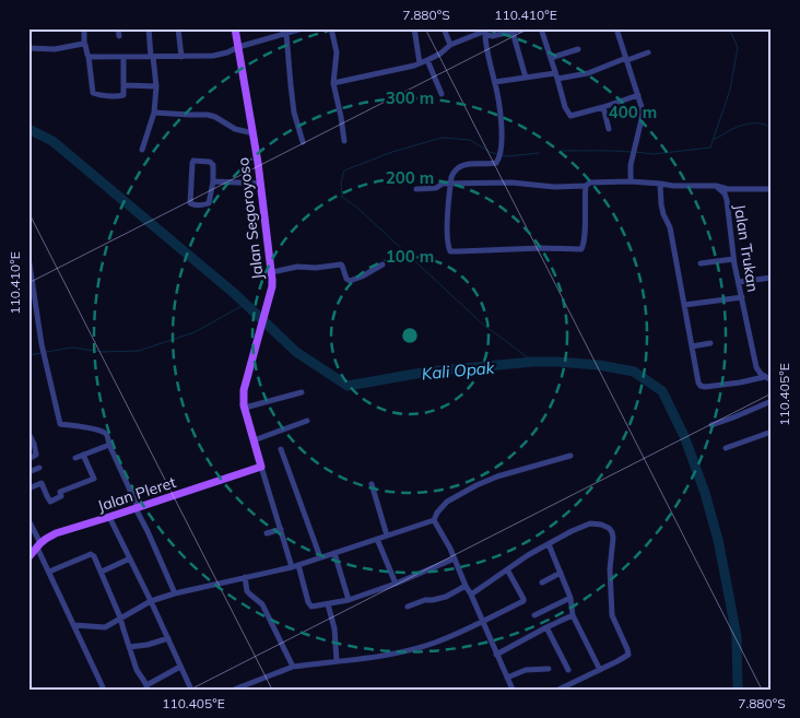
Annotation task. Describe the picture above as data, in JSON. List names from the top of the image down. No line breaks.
{"streets":{"main road":["Jalan Segoroyoso","Jalan Pleret"],"street":["Jalan Trukan"]},"crossings":[["Jalan Segoroyoso","Jalan Pleret"]],"water":["Kali Opak"],"coordinates":["7.880°S","110.410°E","110.405°E"],"rings":["300 m","400 m","200 m","100 m"]}
